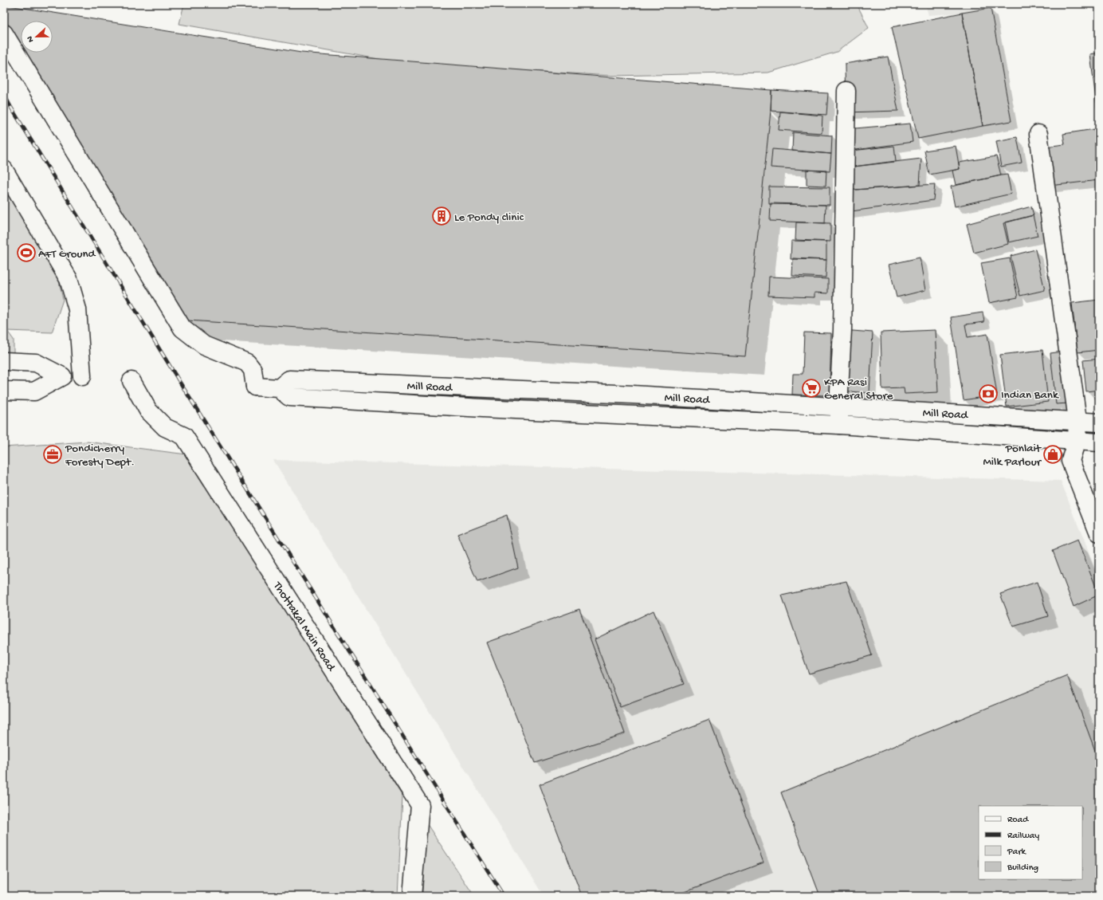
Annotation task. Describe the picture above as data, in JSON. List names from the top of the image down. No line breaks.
{"streets":{"street":["Mill Road","Thottakal Main Road"]},"places":{"building":["Le Pondy clinic"],"sports":["AFT Ground"],"supermarket":["KPA Rasi General Store"],"bank":["Indian Bank"],"office":["Pondicherry Foresty Dept."],"shop":["Ponlait Milk Parlour"]},"legend":["Road","Railway","Park","Building"],"north":"left"}
